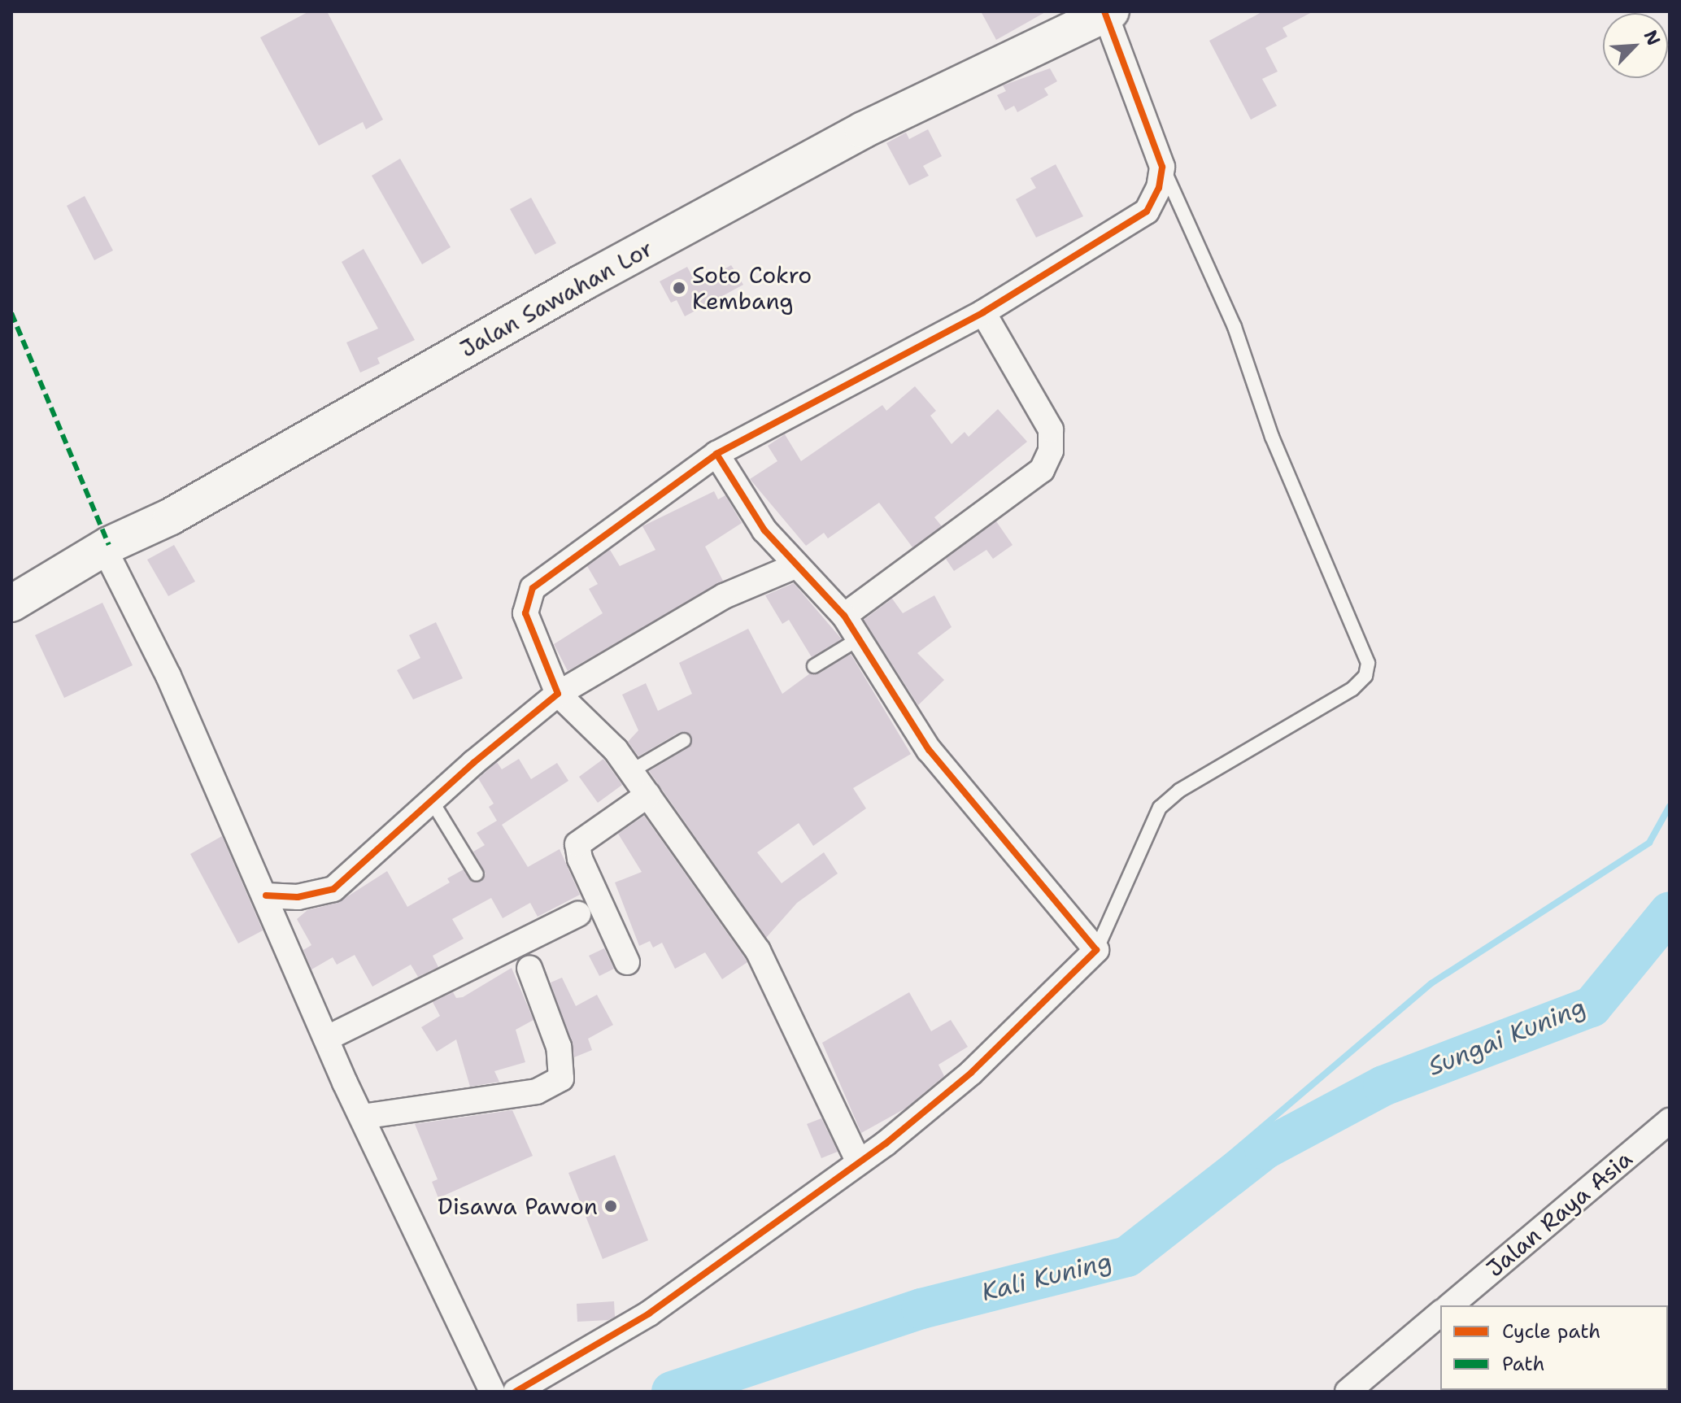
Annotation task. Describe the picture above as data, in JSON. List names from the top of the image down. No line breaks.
{"streets":{"main road":["Jalan Sawahan Lor"],"street":["Jalan Raya Asia"]},"water":["Sungai Kuning","Kali Kuning"],"places":["Soto Cokro Kembang","Disawa Pawon"],"legend":["Cycle path","Path"],"north":"top right"}
